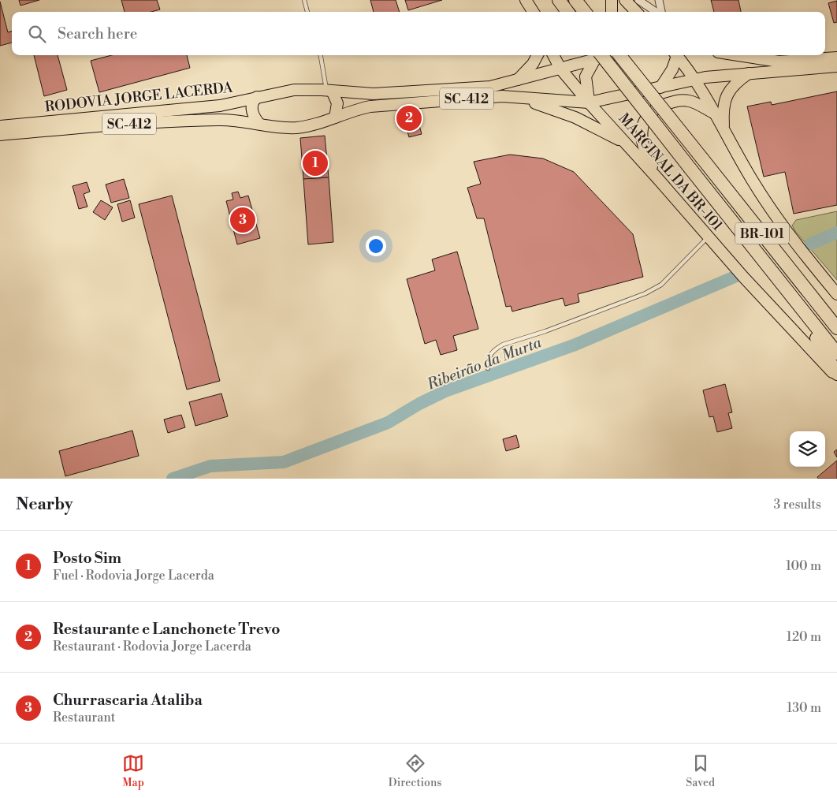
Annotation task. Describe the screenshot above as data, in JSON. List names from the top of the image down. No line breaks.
{"streets":{"highway":["BR-101"],"main road":["RODOVIA JORGE LACERDA","SC-412","MARGINAL DA BR-101"]},"crossings":[["RODOVIA JORGE LACERDA","MARGINAL DA BR-101"],["RODOVIA JORGE LACERDA","BR-101"]],"water":["Ribeirão da Murta"],"page":{"search":"Search here","pins":["2","1","3"],"heading":["Nearby","3 results"],"list":[{"mark":"1","name":"Posto Sim","note":"Fuel · Rodovia Jorge Lacerda","value":"100 m"},{"mark":"2","name":"Restaurante e Lanchonete Trevo","note":"Restaurant · Rodovia Jorge Lacerda","value":"120 m"},{"mark":"3","name":"Churrascaria Ataliba","note":"Restaurant","value":"130 m"}],"nav":["Map","Directions","Saved"]}}
